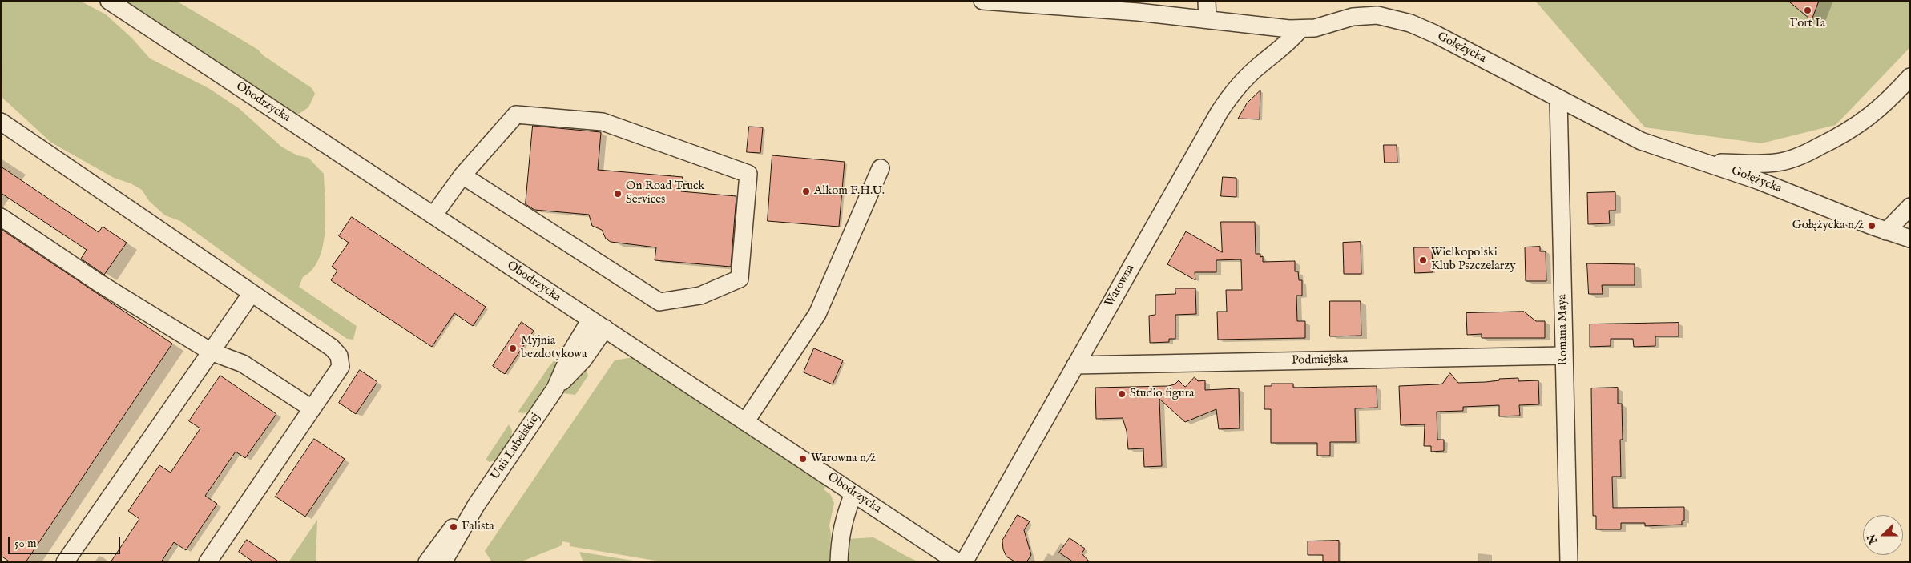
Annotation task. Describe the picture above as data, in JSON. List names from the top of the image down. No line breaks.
{"streets":{"street":["Gołężycka","Obodrzycka","Warowna","Romana Maya","Podmiejska","Unii Lubelskiej"]},"crossings":[["Gołężycka","Warowna"],["Gołężycka","Romana Maya"],["Obodrzycka","Unii Lubelskiej"],["Warowna","Podmiejska"],["Romana Maya","Podmiejska"]],"places":["Fort Ia","Alkom F.H.U.","On Road Truck Services","Gołężycka n/ż","Wielkopolski Klub Pszczelarzy","Myjnia bezdotykowa","Studio figura","Warowna n/ż","Falista"],"scale_bar":"50 m","north":"left"}
